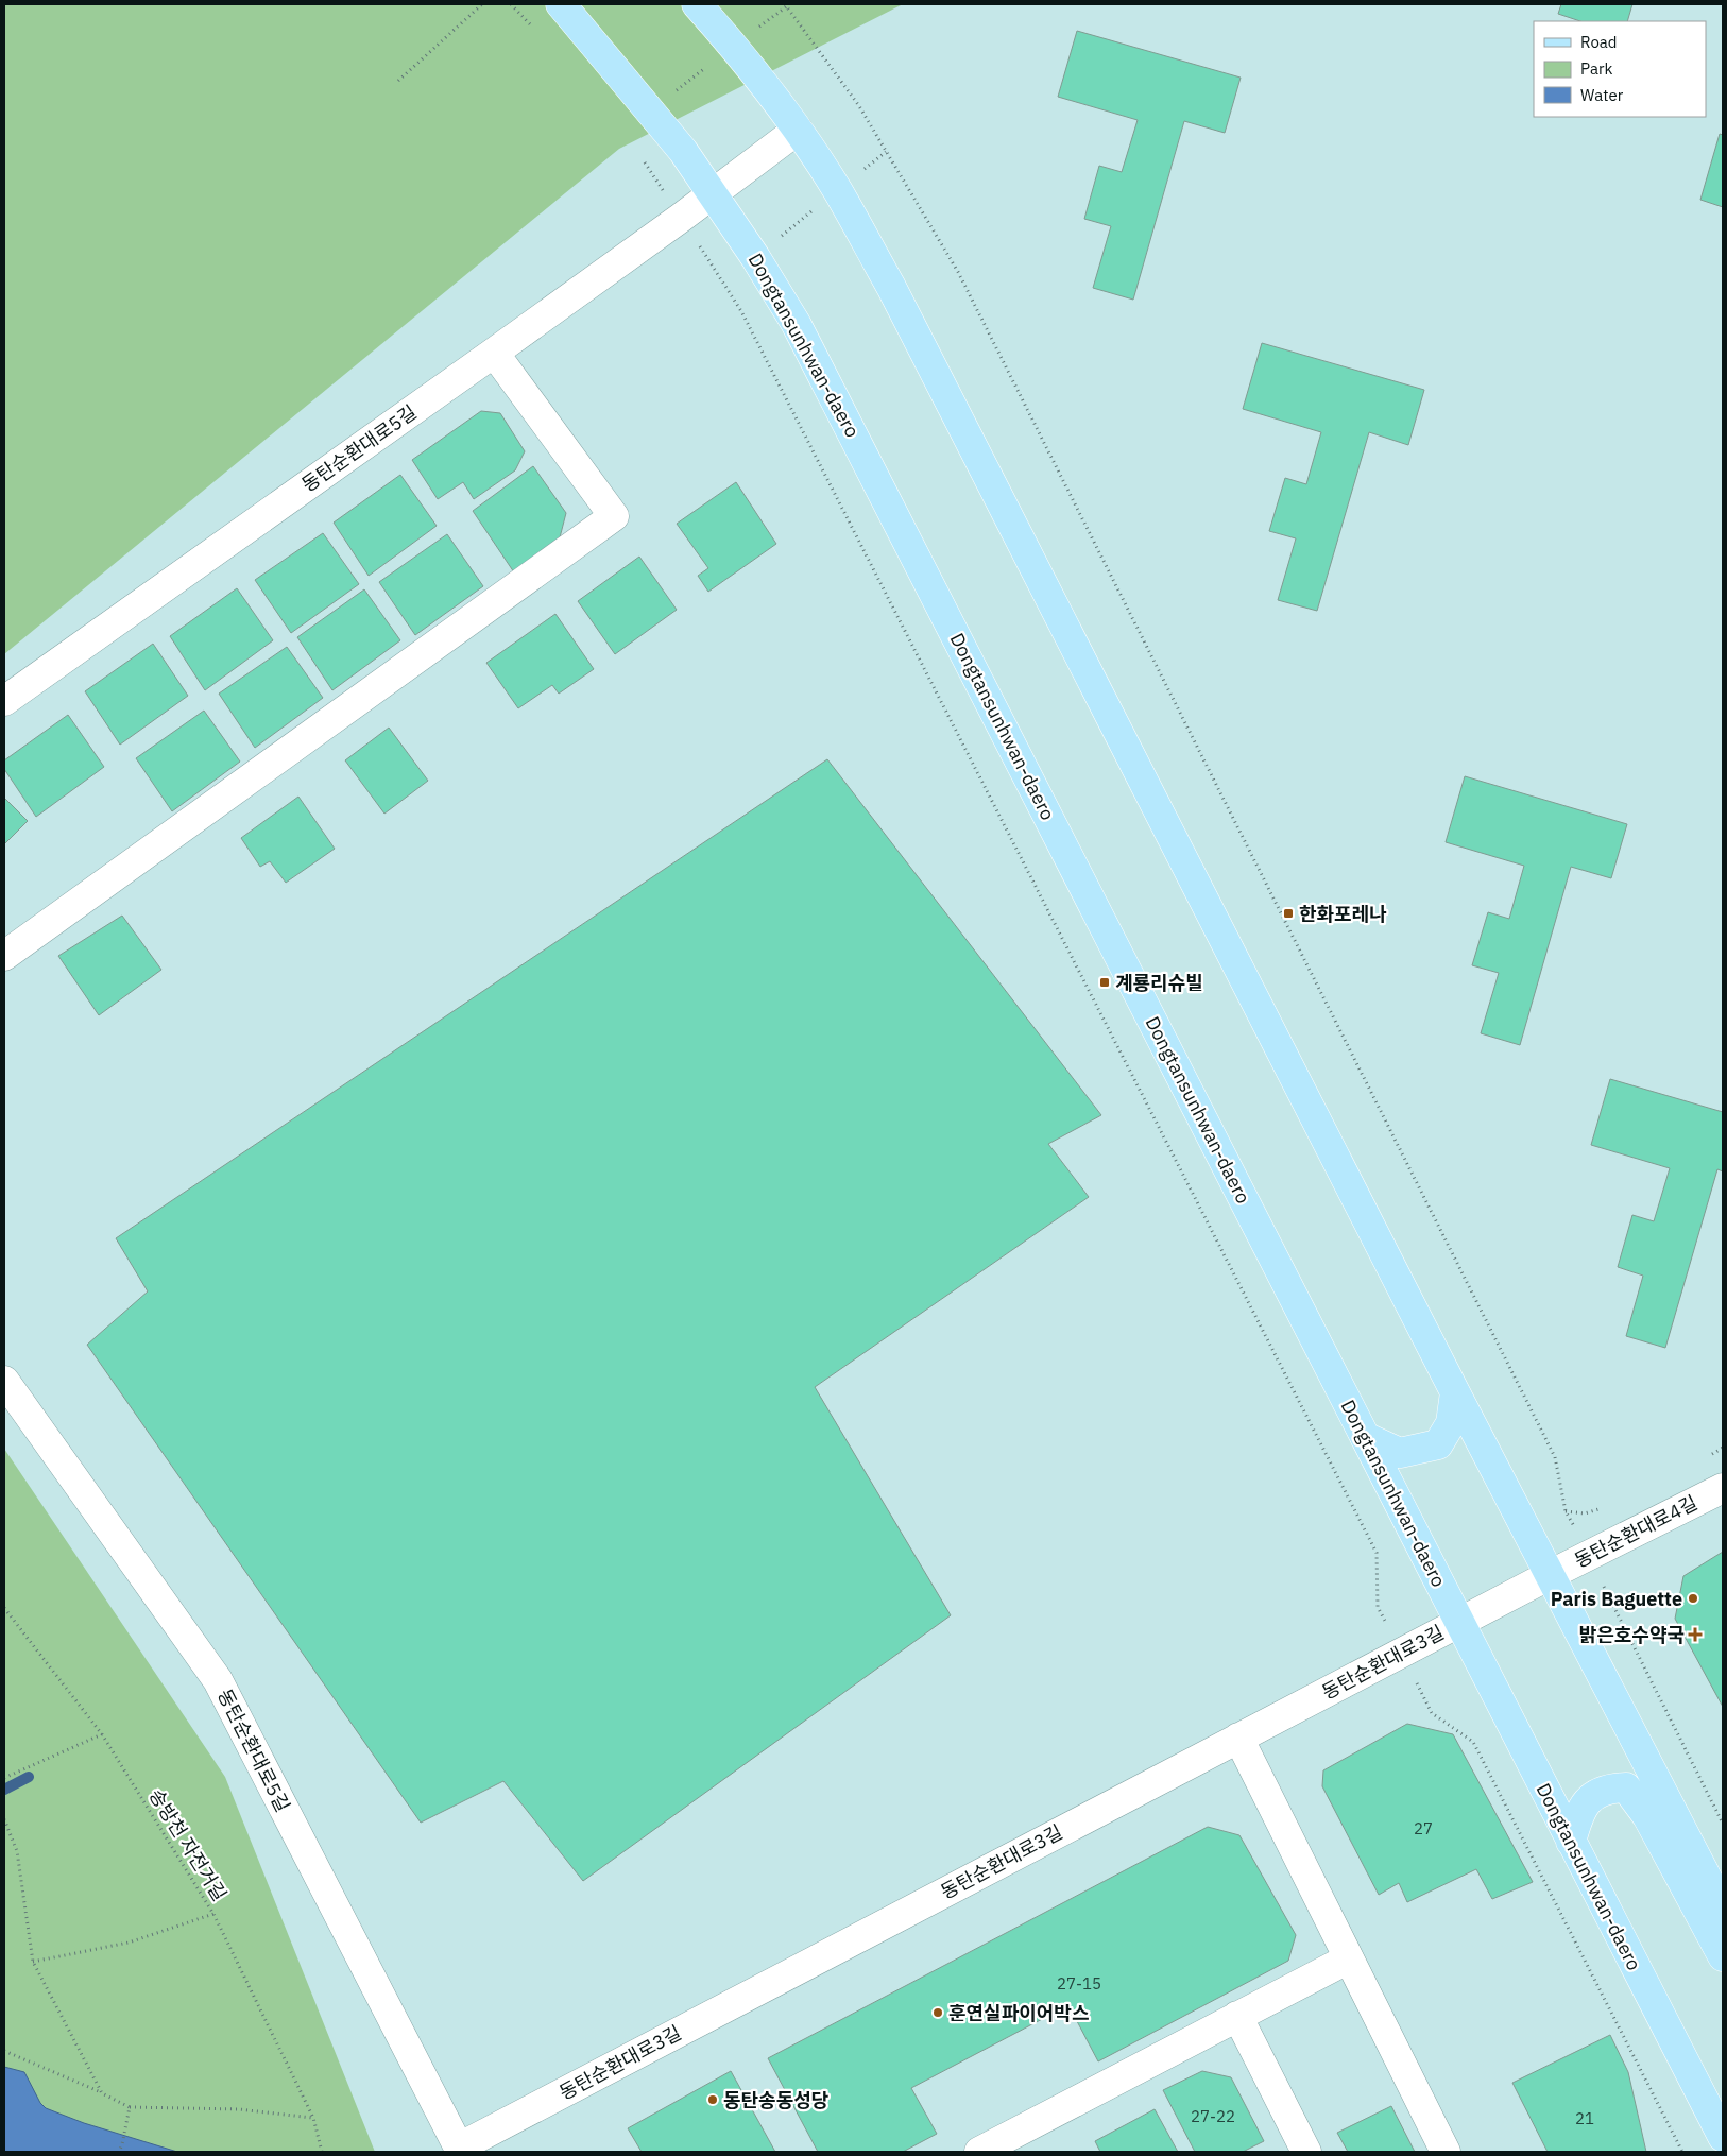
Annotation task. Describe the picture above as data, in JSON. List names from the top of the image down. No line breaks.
{"streets":{"main road":["Dongtansunhwan-daero"],"street":["동탄순환대로5길","동탄순환대로4길","동탄순환대로3길"],"path":["송방천 자전거길"]},"crossings":[["Dongtansunhwan-daero","동탄순환대로5길"],["Dongtansunhwan-daero","동탄순환대로3길"],["동탄순환대로5길","동탄순환대로3길"],["동탄순환대로4길","동탄순환대로3길"]],"places":{"transit":["한화포레나","계룡리슈빌"],"other":["Paris Baguette","훈연실파이어박스","동탄송동성당"],"health":["밝은호수약국"]},"house_numbers":["27","27-15","27-22","21"],"legend":["Road","Park","Water"]}
